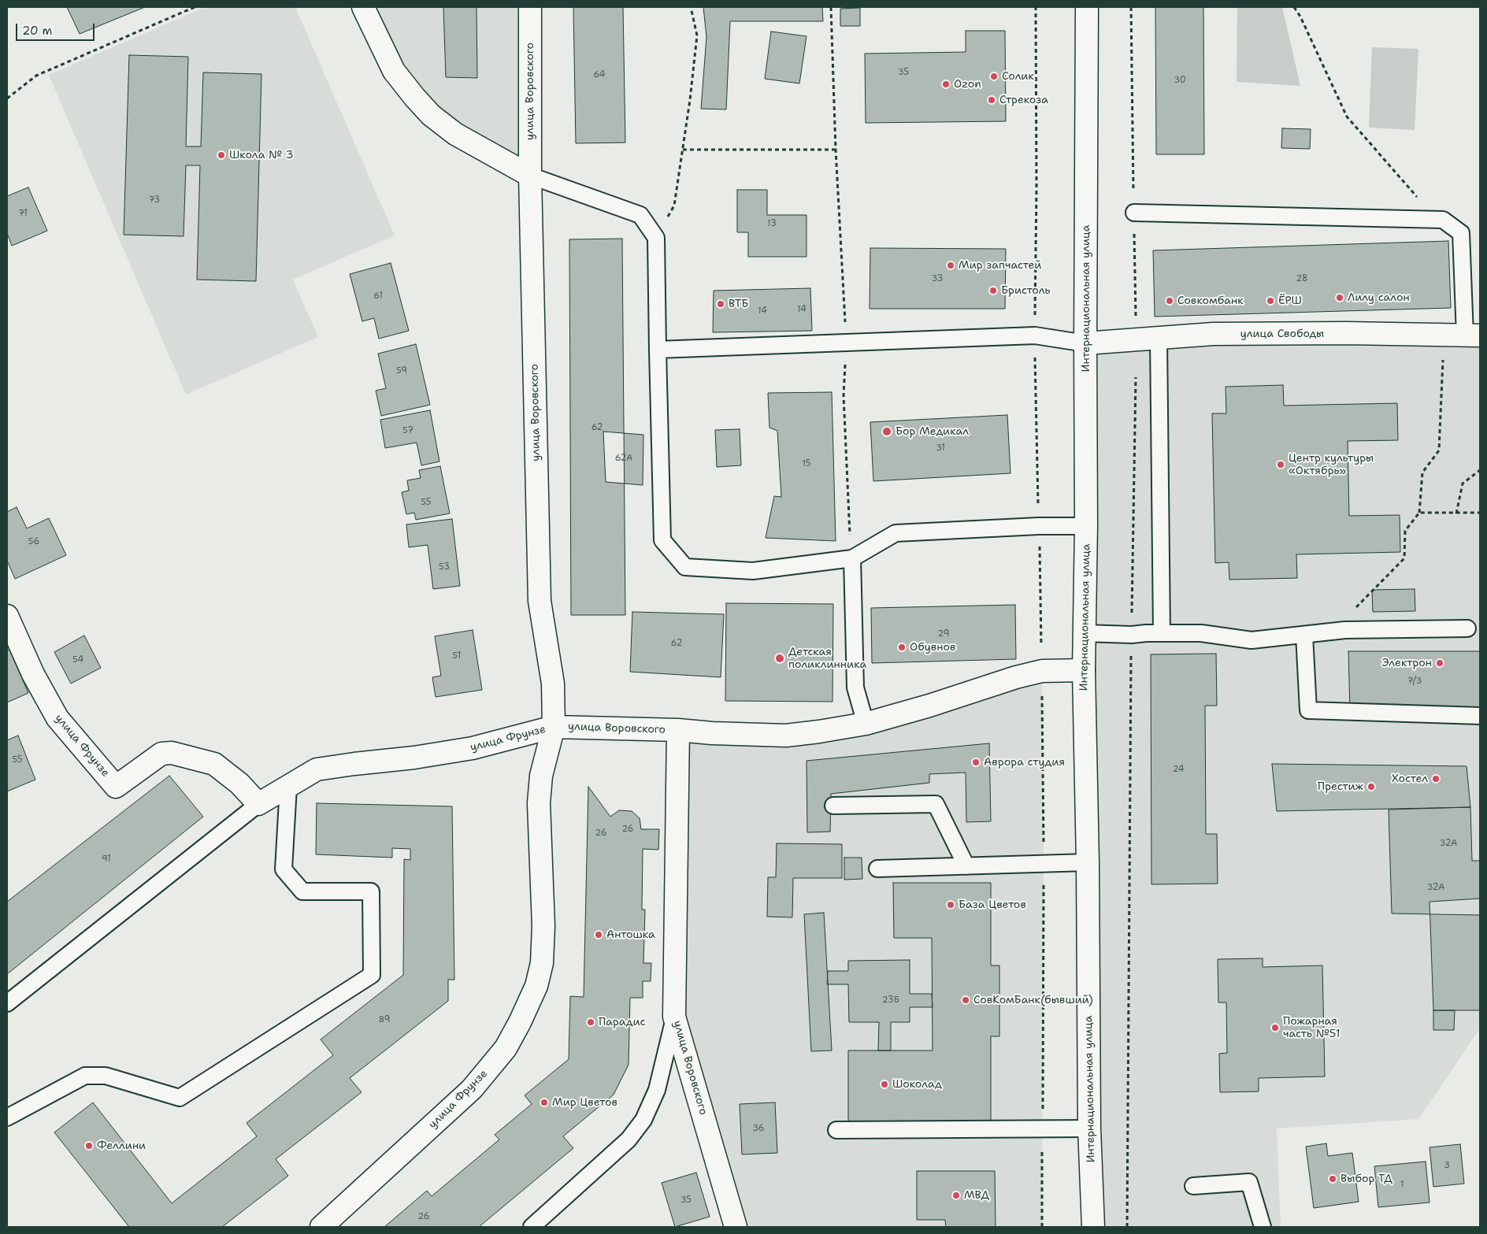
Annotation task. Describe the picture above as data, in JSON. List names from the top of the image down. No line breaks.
{"streets":{"street":["улица Воровского","Интернациональная улица","улица Свободы","улица Фрунзе"]},"crossings":[["улица Воровского","улица Фрунзе"],["Интернациональная улица","улица Свободы"]],"places":["Солик","Ozon","Стрекоза","Школа № 3","Мир запчастей","Бристоль","Лилу салон","Совкомбанк","ЁРШ","ВТБ","Бор Медикал","Центр культуры «Октябрь»","Обувнов","Детская поликлинника","Электрон","Аврора студия","Хостел","Престиж","База Цветов","Антошка","СовКомБанк(бывший)","Парадис","Пожарная часть №51","Шоколад","Мир Цветов","Феллини","Выбор ТД","МВД"],"house_numbers":["35","64","30","73","71","13","33","28","61","14","14","59","62","57","31","62А","15","55","56","53","29","62","51","54","7/3","55","24","26","26","32А","91","32А","23Б","89","36","3","1","35","26"],"scale_bar":"20 m"}
